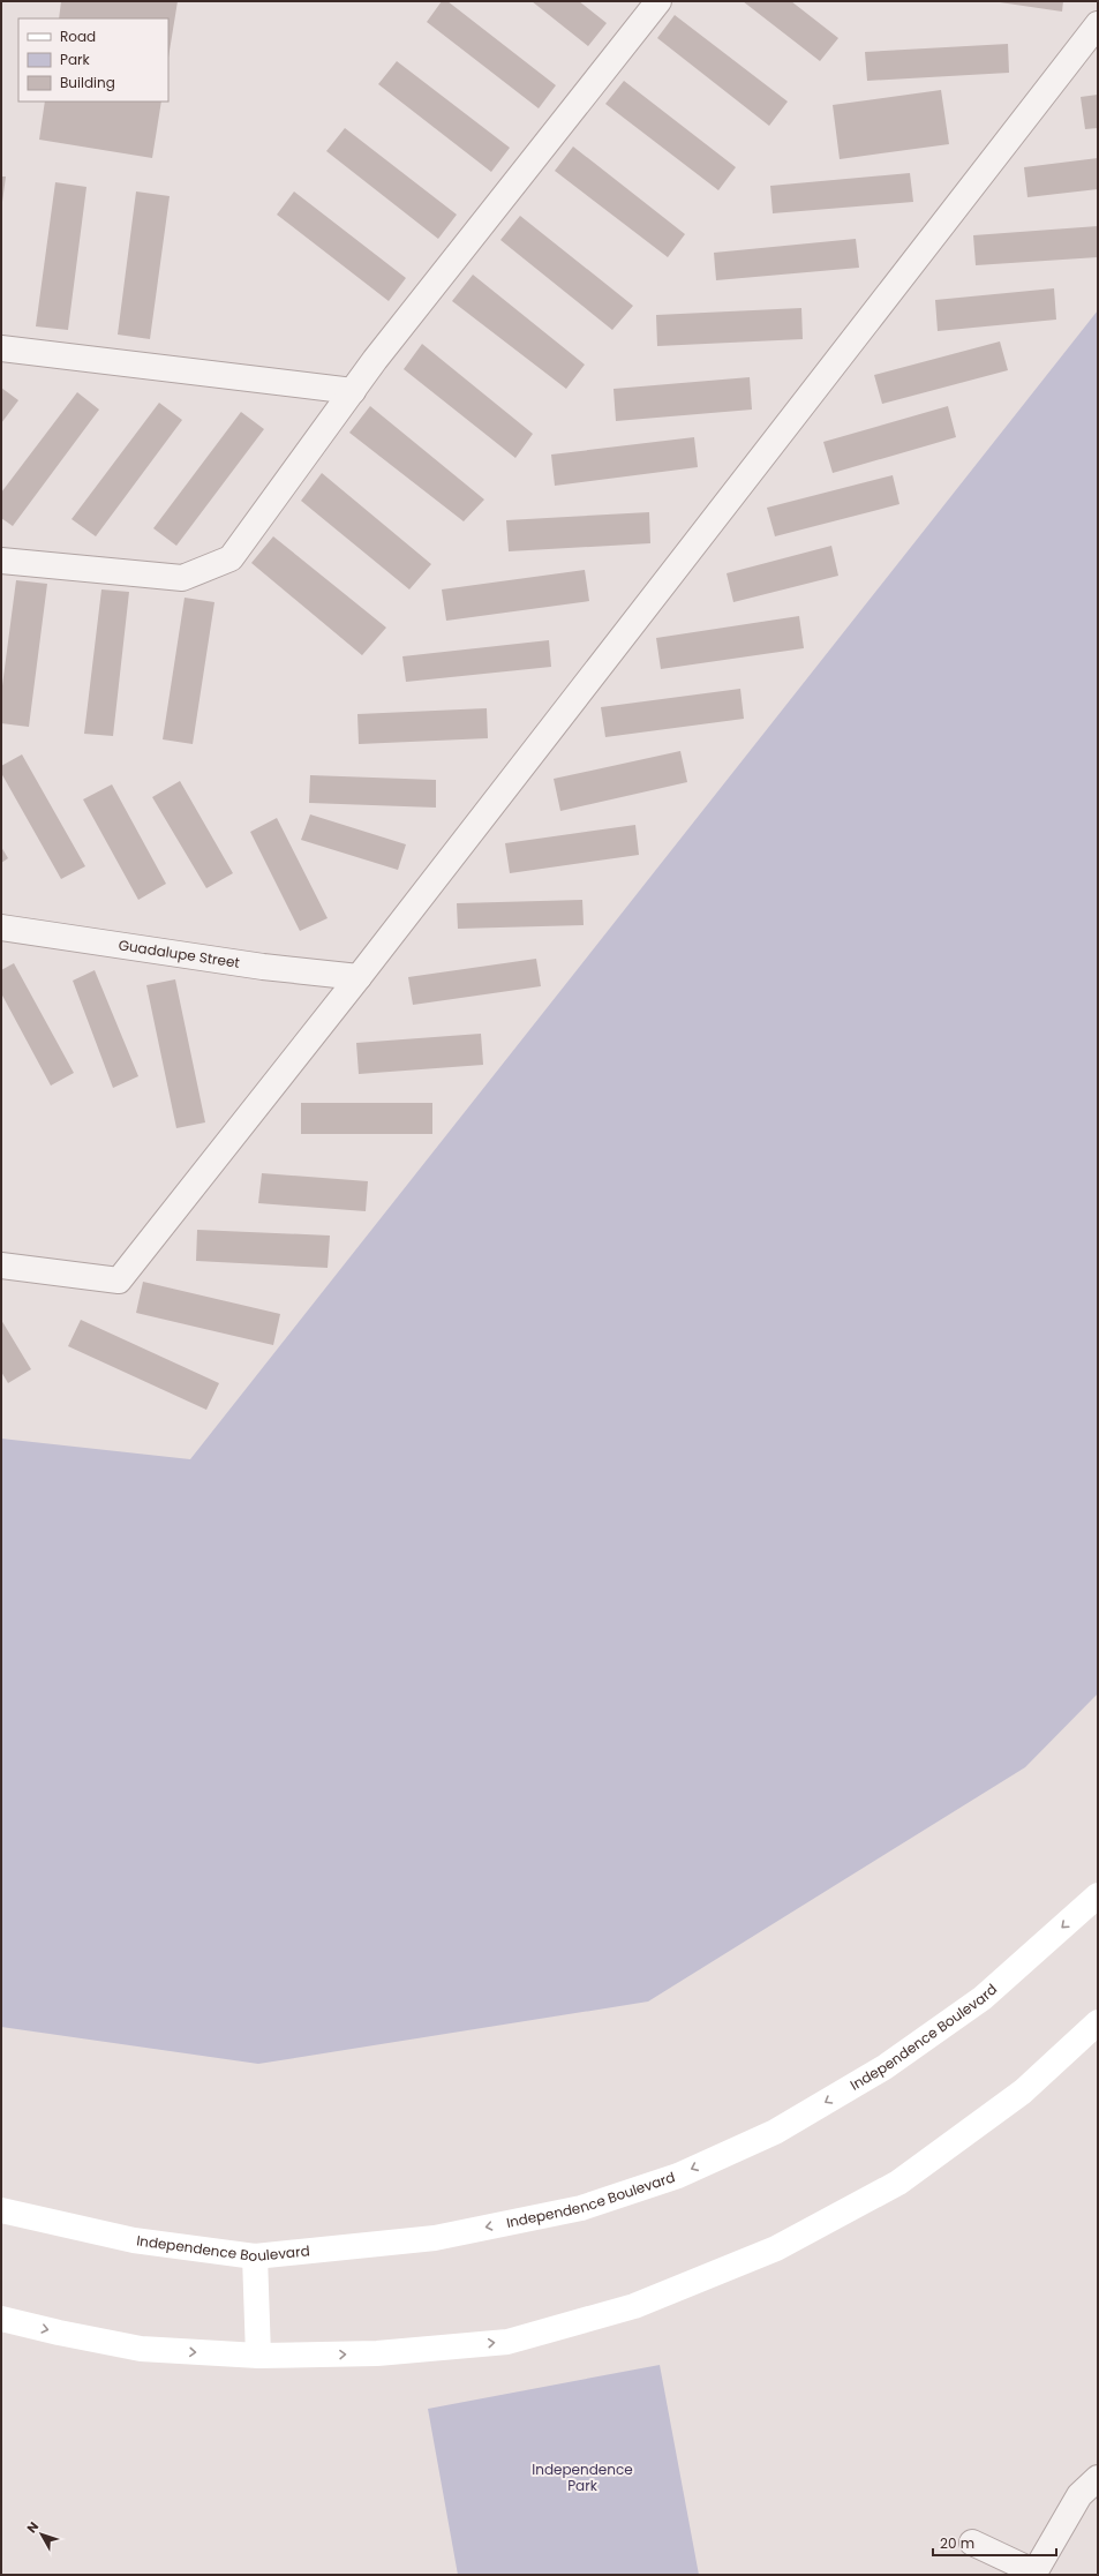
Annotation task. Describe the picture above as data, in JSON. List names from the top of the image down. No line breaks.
{"streets":{"main road":["Independence Boulevard"],"street":["Guadalupe Street"]},"parks":["Independence Park"],"legend":["Road","Park","Building"],"scale_bar":"20 m","north":"top left"}
